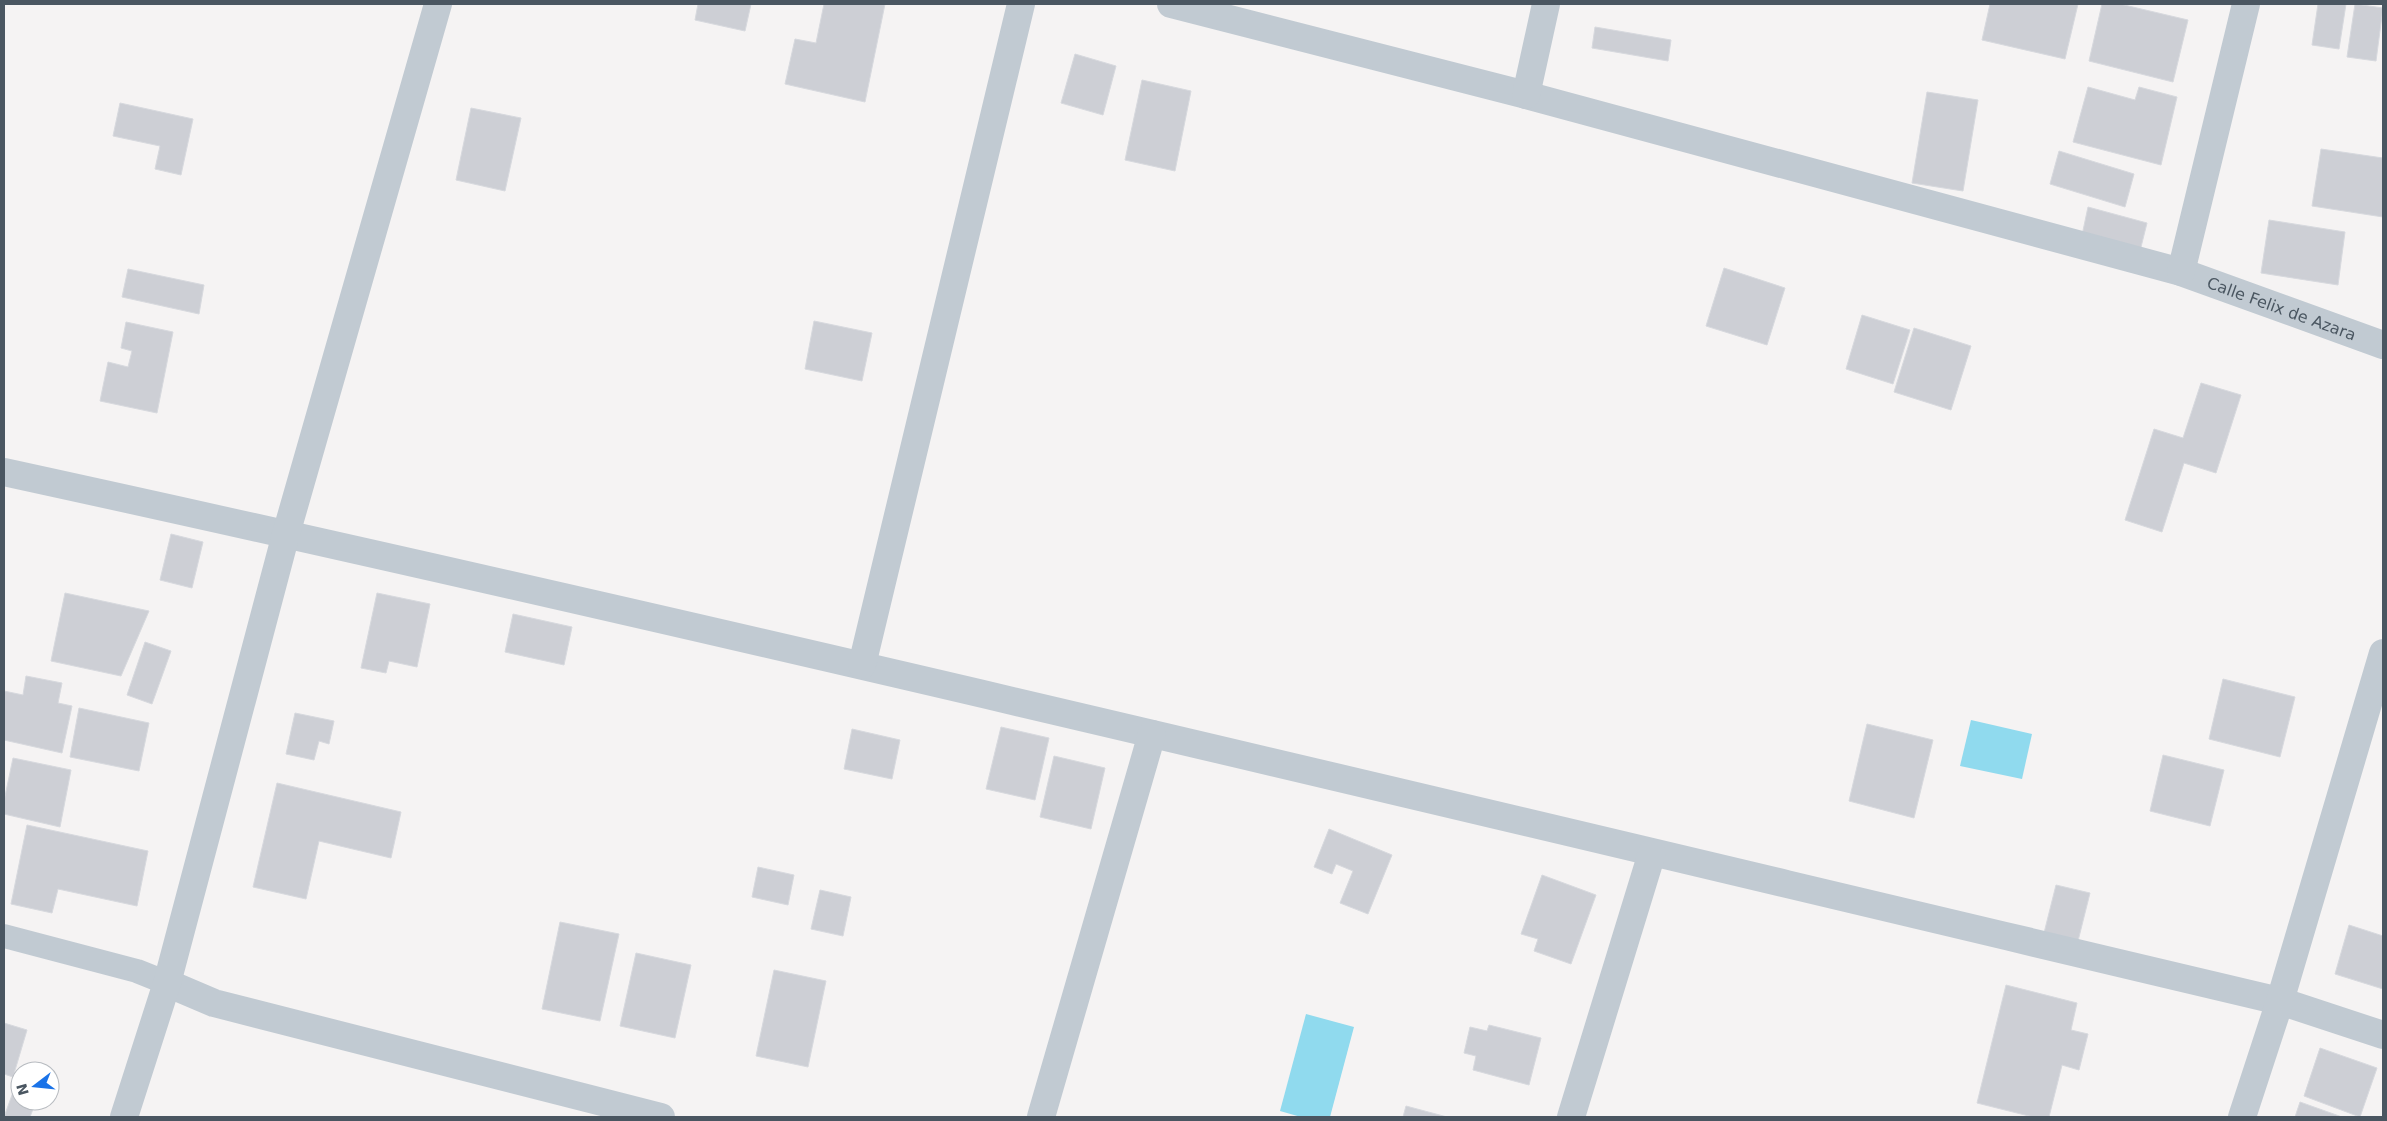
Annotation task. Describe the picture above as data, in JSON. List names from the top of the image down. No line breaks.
{"streets":{"street":["Calle Felix de Azara"]},"north":"left"}
